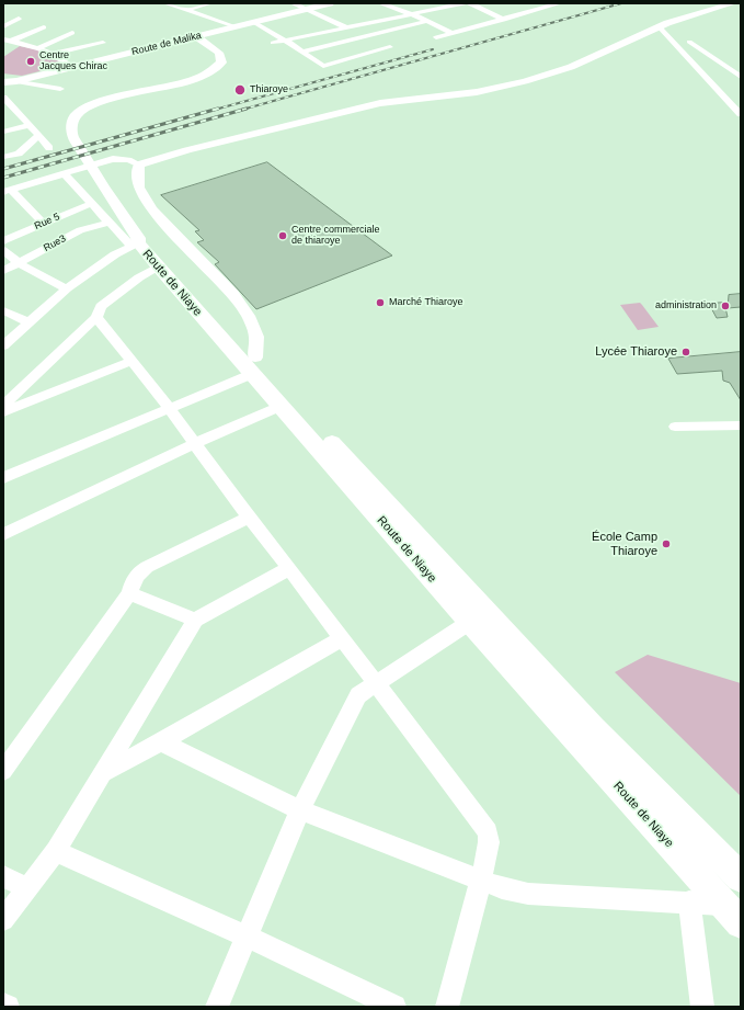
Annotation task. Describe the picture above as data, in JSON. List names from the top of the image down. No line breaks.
{"streets":{"main road":["Route de Malika","Route de Niaye"],"street":["Rue 5","Rue3"]},"places":["Centre Jacques Chirac","Thiaroye","Centre commerciale de thiaroye","Marché Thiaroye","administration","Lycée Thiaroye","École Camp Thiaroye"]}
